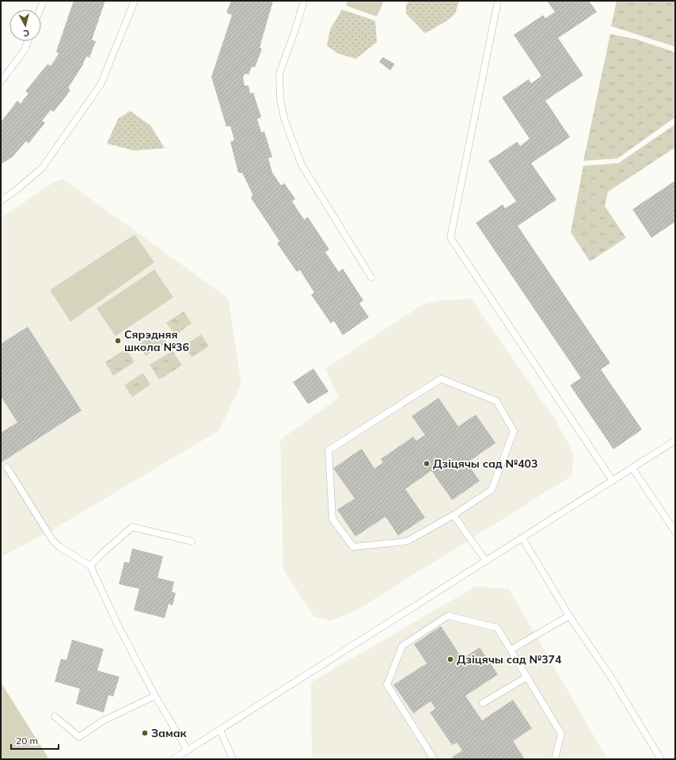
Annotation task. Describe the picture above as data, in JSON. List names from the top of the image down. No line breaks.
{"places":["Сярэдняя школа №36","Дзіцячы сад №403","Дзіцячы сад №374","Замак"],"scale_bar":"20 m","north":"bottom"}
